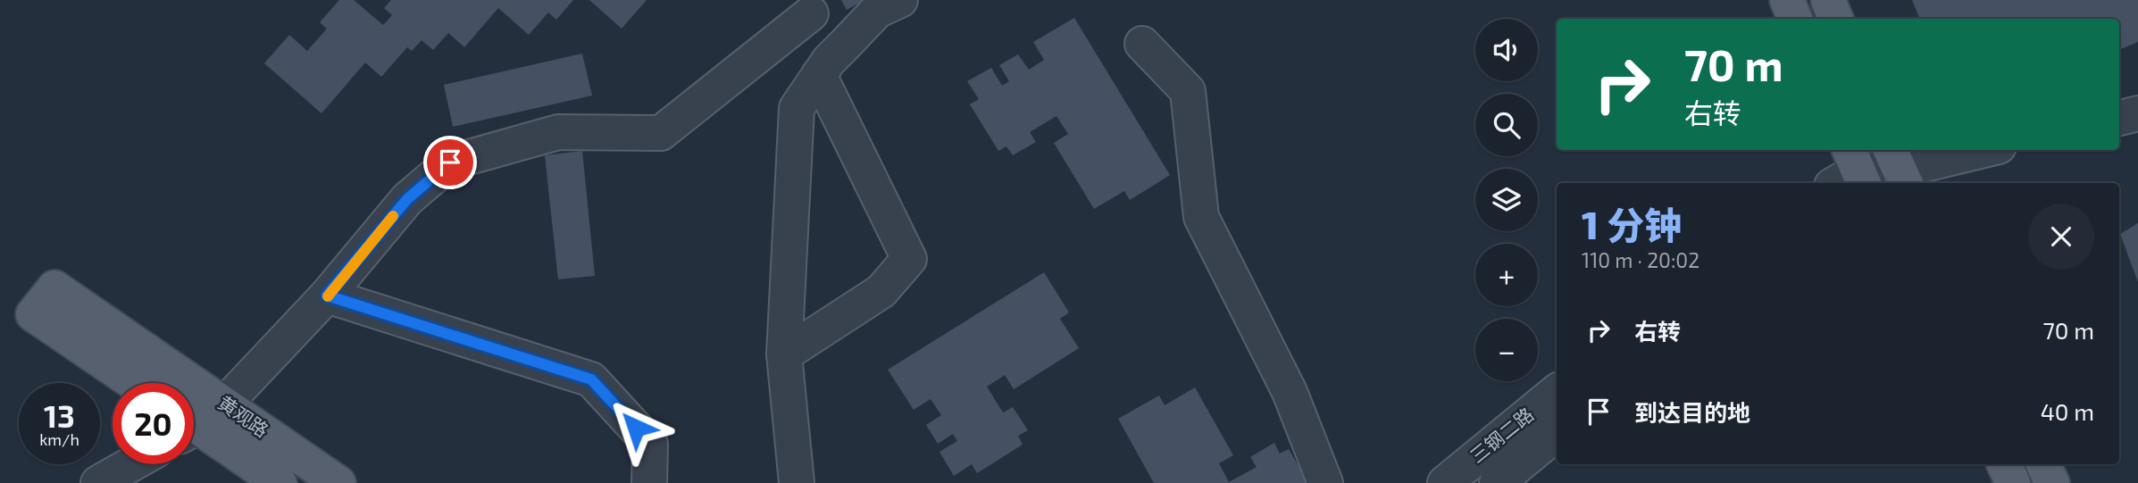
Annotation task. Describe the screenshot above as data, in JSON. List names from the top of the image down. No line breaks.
{"streets":{"main road":["黄观路"],"street":["三钢二路"]},"page":{"map_buttons":["+","−"],"turn":["70 m","右转"],"heading":["1 分钟","110 m · 20:02"],"list":[{"name":"右转","value":"70 m"},{"name":"到达目的地","value":"40 m"}],"speed":"13 km/h","limit":"20"}}
